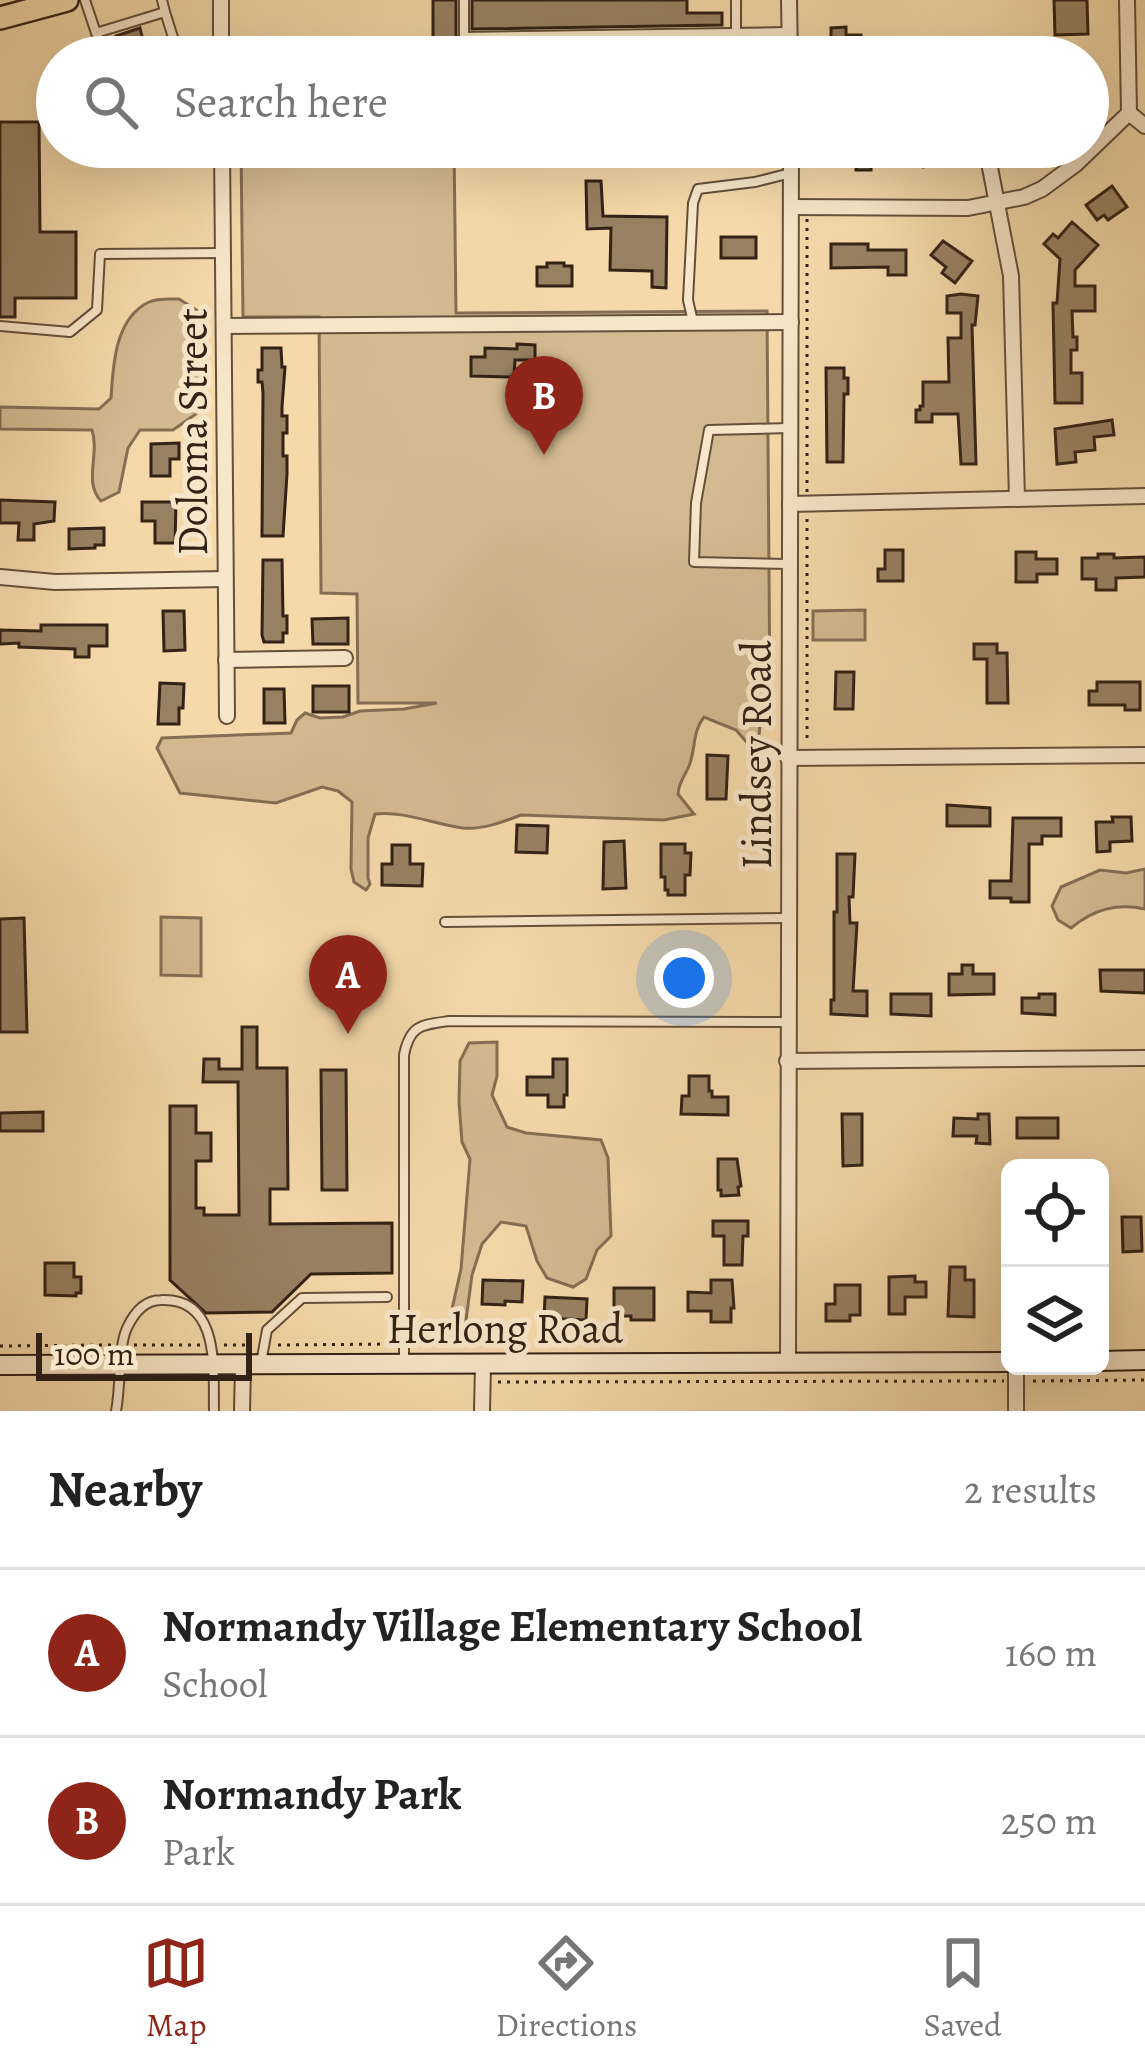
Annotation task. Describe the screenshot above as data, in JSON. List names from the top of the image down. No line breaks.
{"streets":{"street":["Doloma Street","Lindsey Road","Herlong Road"]},"crossings":[["Lindsey Road","Herlong Road"]],"scale_bar":"100 m","page":{"search":"Search here","pins":["B","A"],"scale":"100 m","heading":["Nearby","2 results"],"list":[{"mark":"A","name":"Normandy Village Elementary School","note":"School","value":"160 m"},{"mark":"B","name":"Normandy Park","note":"Park","value":"250 m"}],"nav":["Map","Directions","Saved"]}}
